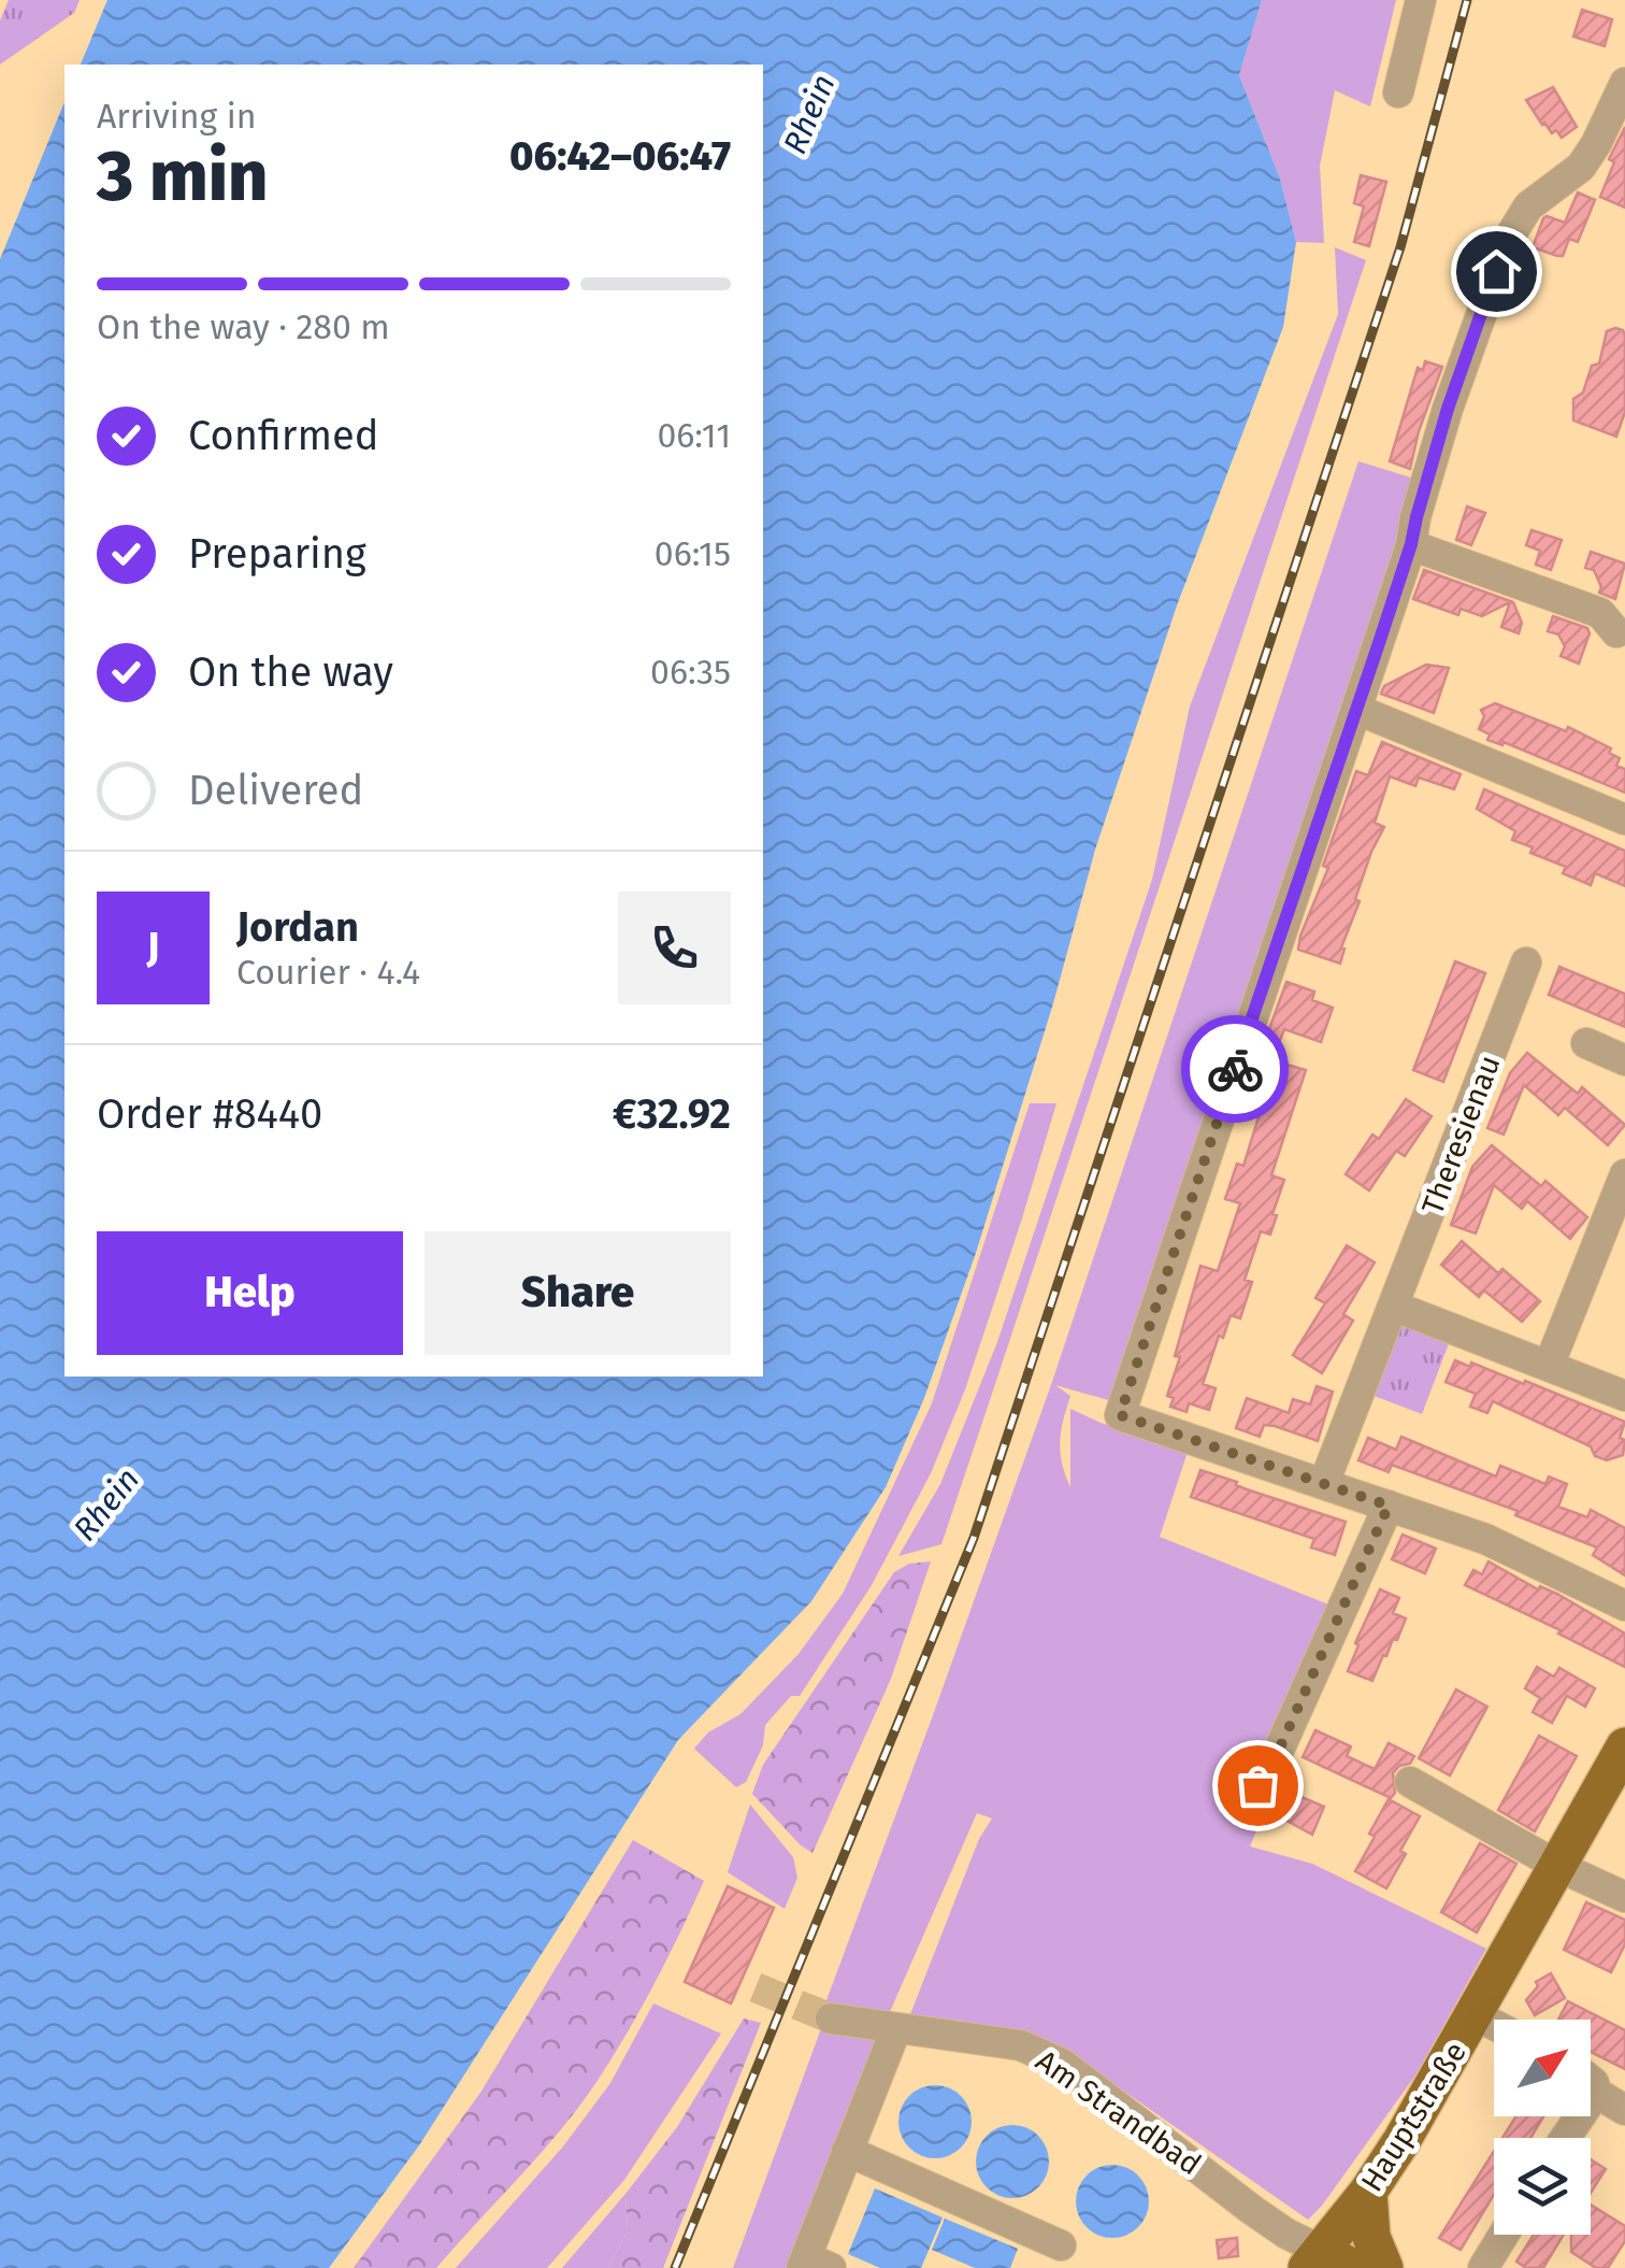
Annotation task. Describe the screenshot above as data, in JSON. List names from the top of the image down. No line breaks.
{"streets":{"main road":["Hauptstraße"],"street":["Theresienau","Am Strandbad"]},"crossings":[["Am Strandbad","Hauptstraße"]],"water":["Rhein"],"north":"top right","page":{"heading":["3 min","Arriving in","06:42–06:47"],"panel":["Jordan","Courier · 4.4","Order #8440","€32.92"],"bar":"On the way · 280 m","list":[["Confirmed","06:11"],["Preparing","06:15"],["On the way","06:35"],"Delivered"],"round":"J","buttons":["Help","Share"]}}
